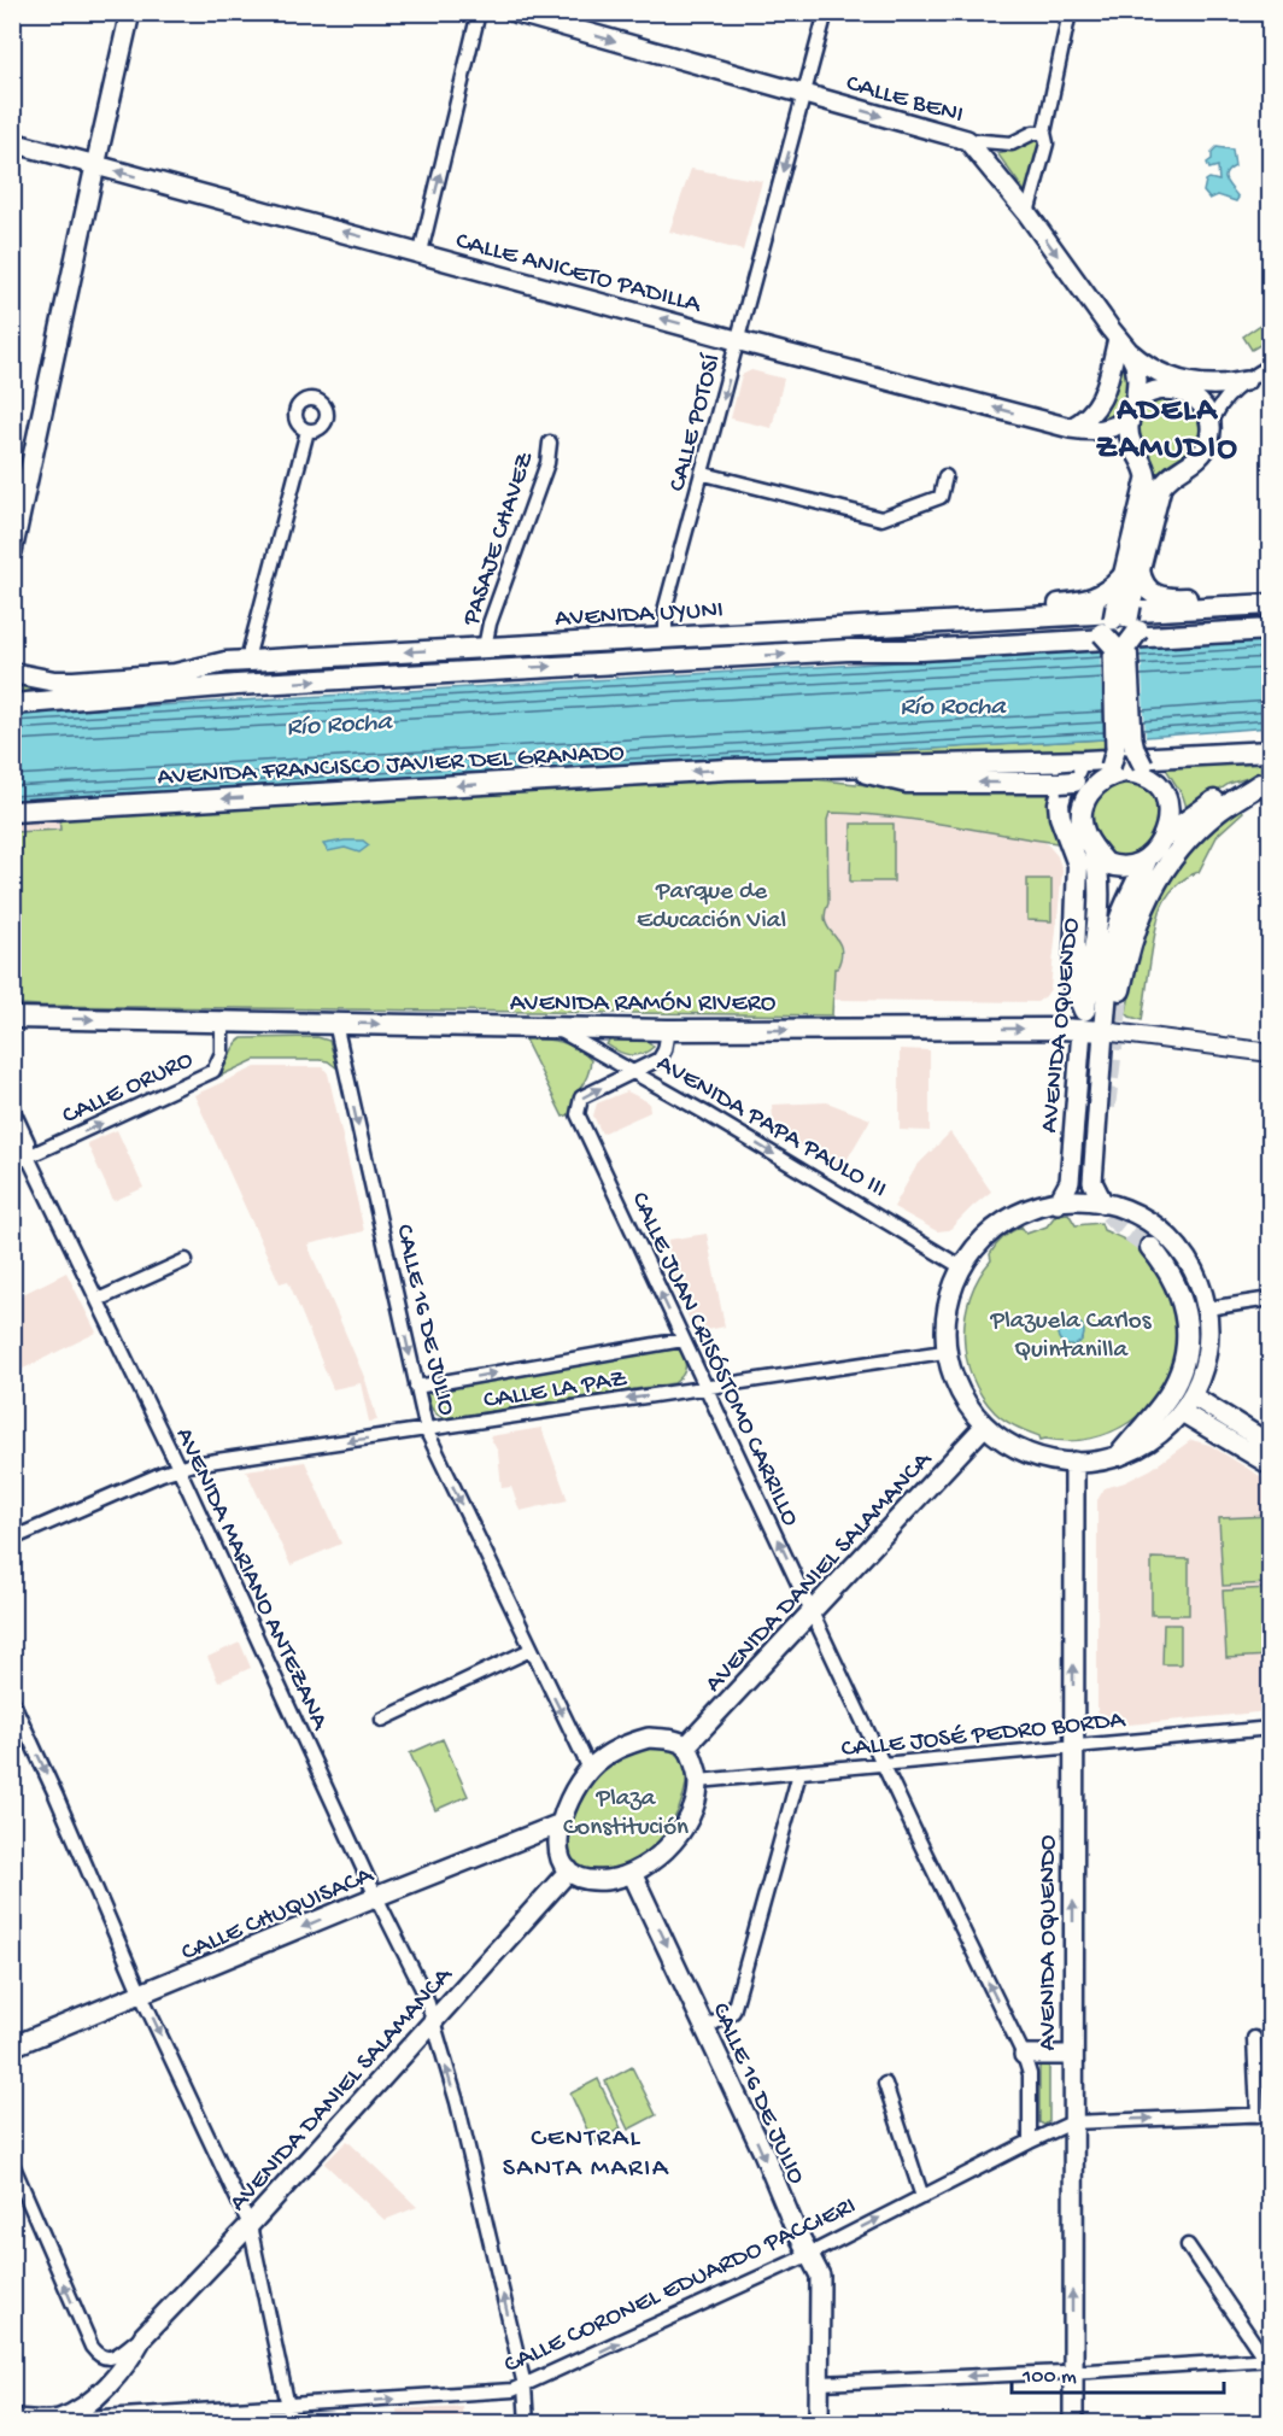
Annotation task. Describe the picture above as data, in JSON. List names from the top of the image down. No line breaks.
{"streets":{"main road":["CALLE BENI","CALLE ANICETO PADILLA","AVENIDA UYUNI","AVENIDA FRANCISCO JAVIER DEL GRANADO","AVENIDA RAMÓN RIVERO","AVENIDA OQUENDO","CALLE 16 DE JULIO","AVENIDA DANIEL SALAMANCA","CALLE CHUQUISACA"],"street":["CALLE POTOSÍ","PASAJE CHAVEZ","CALLE ORURO","AVENIDA PAPA PAULO III","CALLE JUAN CRISÓSTOMO CARRILLO","CALLE LA PAZ","AVENIDA MARIANO ANTEZANA","CALLE JOSÉ PEDRO BORDA","CALLE CORONEL EDUARDO PACCIERI"]},"crossings":[["CALLE BENI","CALLE ANICETO PADILLA"],["CALLE BENI","CALLE POTOSÍ"],["CALLE ANICETO PADILLA","CALLE POTOSÍ"],["CALLE POTOSÍ","AVENIDA UYUNI"],["PASAJE CHAVEZ","AVENIDA UYUNI"],["AVENIDA RAMÓN RIVERO","AVENIDA OQUENDO"],["AVENIDA RAMÓN RIVERO","CALLE ORURO"],["AVENIDA RAMÓN RIVERO","AVENIDA PAPA PAULO III"],["AVENIDA RAMÓN RIVERO","CALLE 16 DE JULIO"],["AVENIDA RAMÓN RIVERO","CALLE JUAN CRISÓSTOMO CARRILLO"],["AVENIDA OQUENDO","CALLE JOSÉ PEDRO BORDA"],["AVENIDA OQUENDO","CALLE CORONEL EDUARDO PACCIERI"],["CALLE ORURO","AVENIDA MARIANO ANTEZANA"],["AVENIDA PAPA PAULO III","CALLE JUAN CRISÓSTOMO CARRILLO"],["CALLE 16 DE JULIO","CALLE LA PAZ"],["CALLE 16 DE JULIO","AVENIDA DANIEL SALAMANCA"],["CALLE 16 DE JULIO","CALLE JOSÉ PEDRO BORDA"],["CALLE 16 DE JULIO","CALLE CHUQUISACA"],["CALLE 16 DE JULIO","CALLE CORONEL EDUARDO PACCIERI"],["CALLE JUAN CRISÓSTOMO CARRILLO","CALLE LA PAZ"],["CALLE JUAN CRISÓSTOMO CARRILLO","AVENIDA DANIEL SALAMANCA"],["CALLE JUAN CRISÓSTOMO CARRILLO","CALLE JOSÉ PEDRO BORDA"],["CALLE JUAN CRISÓSTOMO CARRILLO","CALLE CORONEL EDUARDO PACCIERI"],["CALLE LA PAZ","AVENIDA MARIANO ANTEZANA"],["AVENIDA DANIEL SALAMANCA","AVENIDA MARIANO ANTEZANA"],["AVENIDA DANIEL SALAMANCA","CALLE JOSÉ PEDRO BORDA"],["AVENIDA DANIEL SALAMANCA","CALLE CHUQUISACA"],["AVENIDA DANIEL SALAMANCA","CALLE CORONEL EDUARDO PACCIERI"],["AVENIDA MARIANO ANTEZANA","CALLE CHUQUISACA"],["AVENIDA MARIANO ANTEZANA","CALLE CORONEL EDUARDO PACCIERI"],["CALLE JOSÉ PEDRO BORDA","CALLE CHUQUISACA"]],"one_way":["CALLE BENI","CALLE ANICETO PADILLA","CALLE POTOSÍ","AVENIDA FRANCISCO JAVIER DEL GRANADO","AVENIDA RAMÓN RIVERO","AVENIDA OQUENDO","CALLE ORURO","AVENIDA PAPA PAULO III","CALLE 16 DE JULIO","CALLE JUAN CRISÓSTOMO CARRILLO","CALLE CHUQUISACA","CALLE CORONEL EDUARDO PACCIERI"],"districts":["ADELA ZAMUDIO","CENTRAL SANTA MARIA"],"water":["Río Rocha"],"parks":["Parque de Educación Vial","Plazuela Carlos Quintanilla","Plaza Constitución"],"scale_bar":"100 m"}
